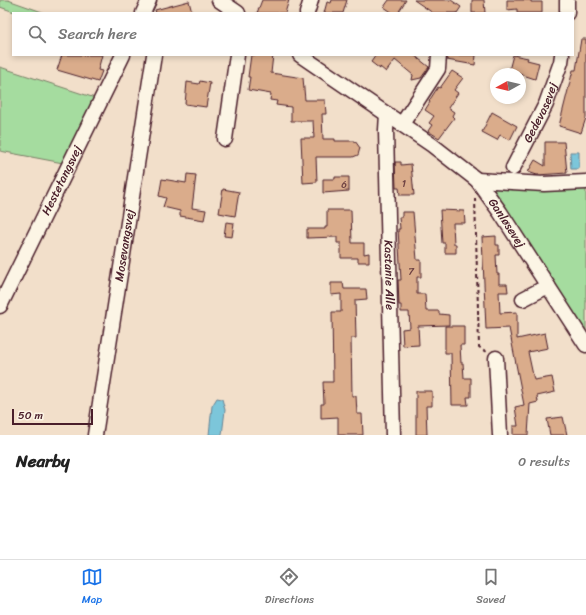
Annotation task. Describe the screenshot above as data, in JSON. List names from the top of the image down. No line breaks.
{"streets":{"street":["Gedevasevej","Hestetangsvej","Ganløsevej","Mosevangsvej","Kastanie Alle"]},"crossings":[["Ganløsevej","Kastanie Alle"]],"house_numbers":["1","6","7"],"scale_bar":"50 m","north":"left","page":{"search":"Search here","scale":"50 m","heading":["Nearby","0 results"],"nav":["Map","Directions","Saved"]}}
